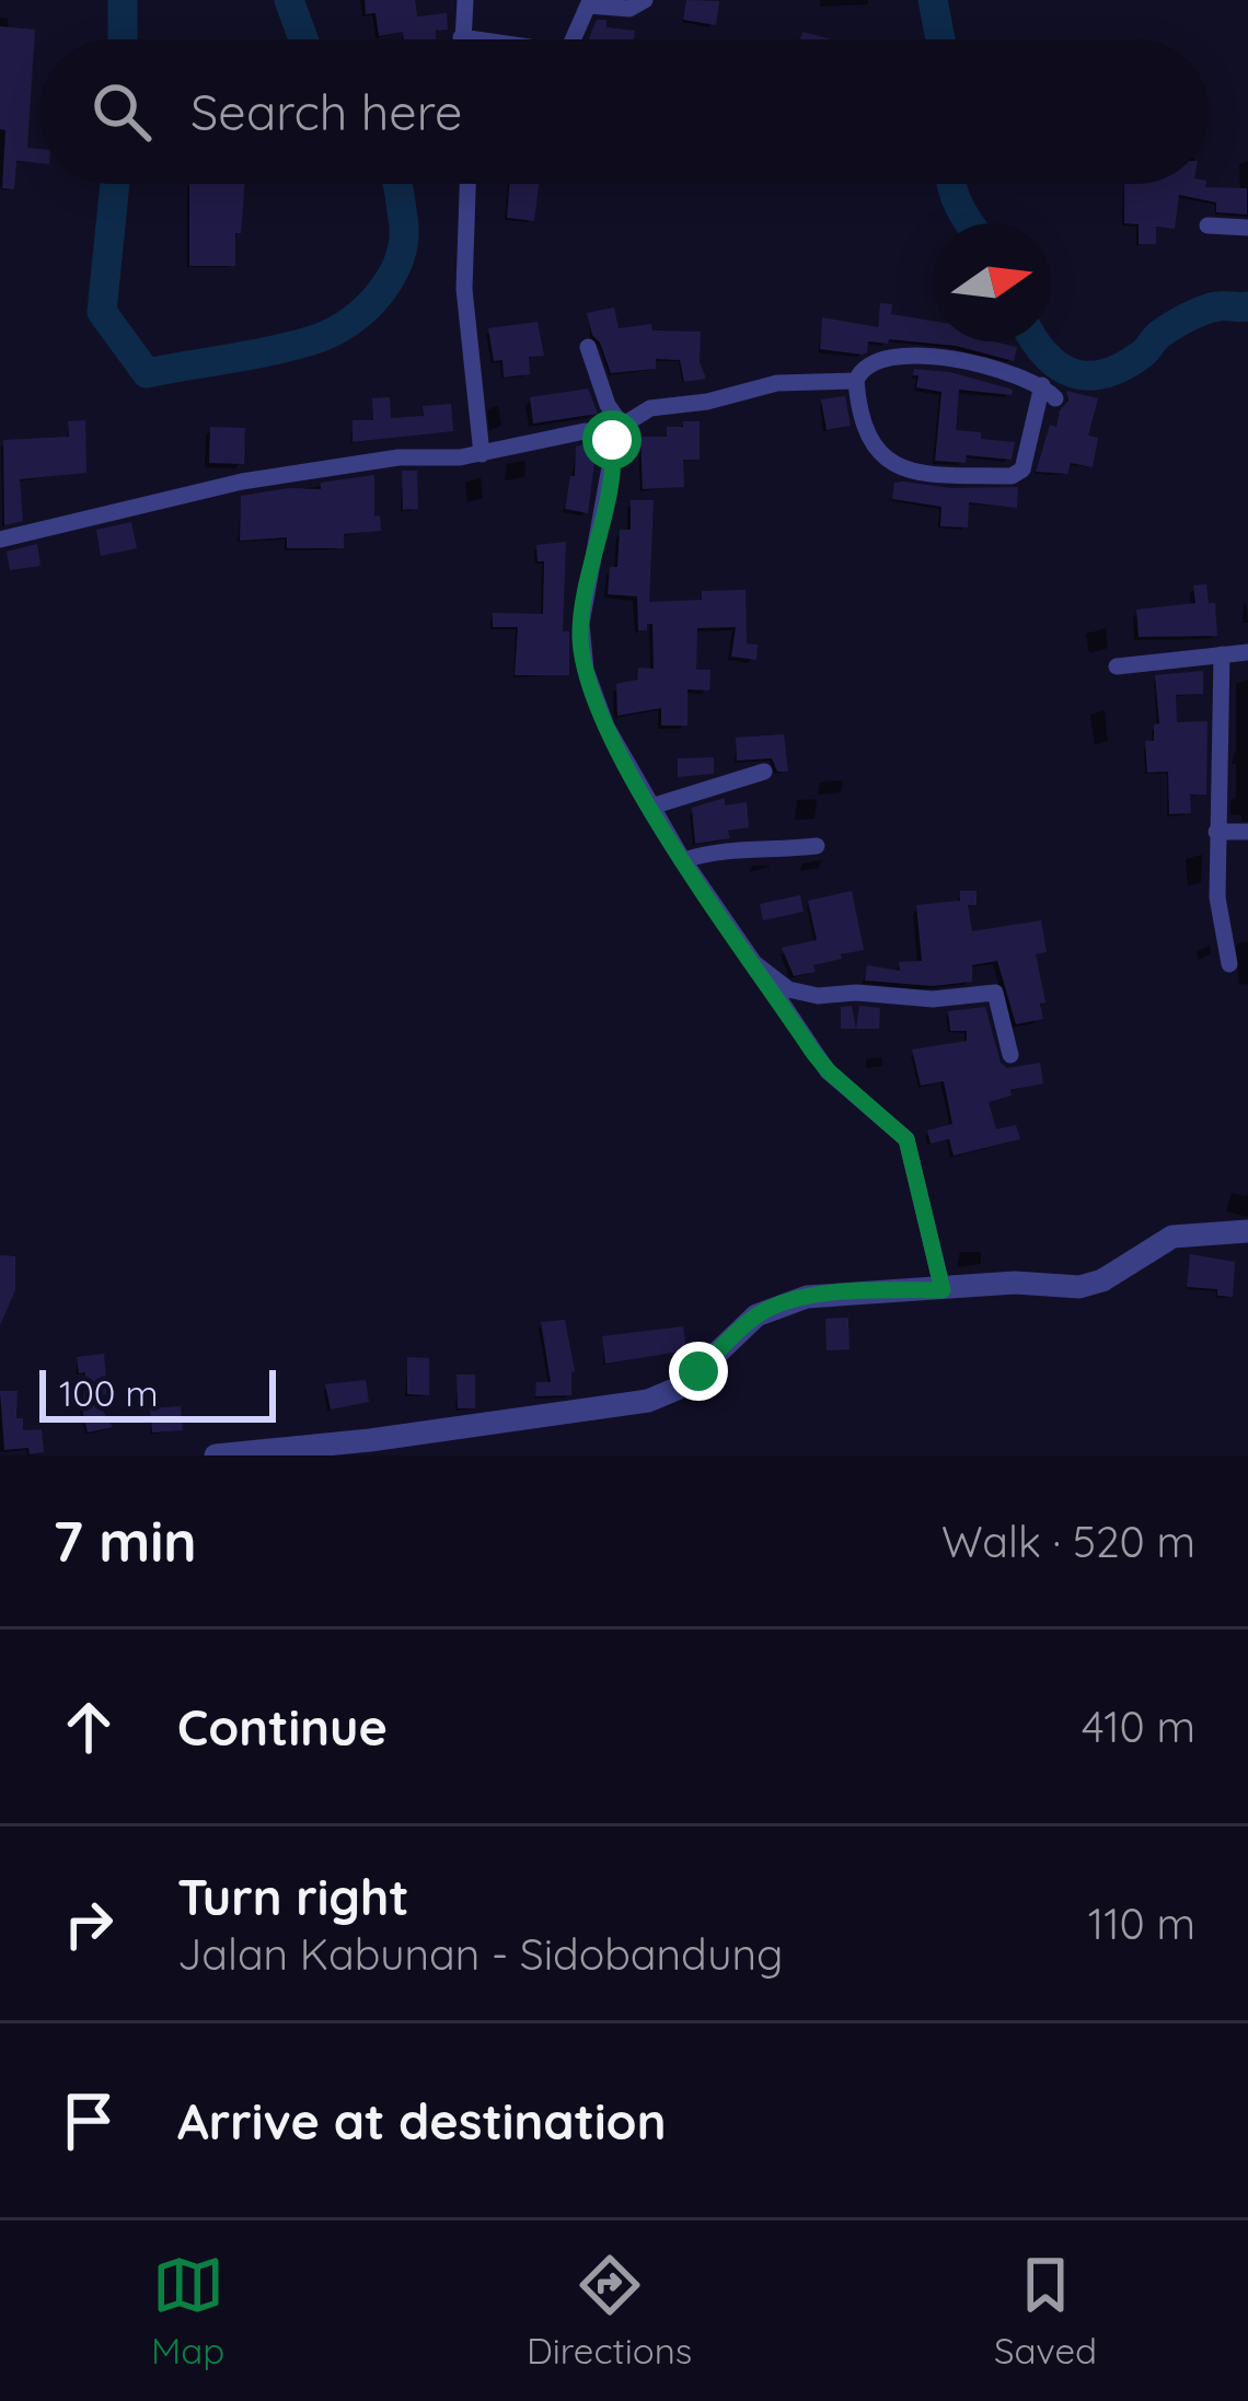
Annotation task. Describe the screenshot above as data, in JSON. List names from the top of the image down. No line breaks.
{"scale_bar":"100 m","north":"right","page":{"search":"Search here","scale":"100 m","heading":["7 min","Walk · 520 m"],"list":[["Continue","410 m"],["Turn right","Jalan Kabunan - Sidobandung","110 m"],"Arrive at destination"],"nav":["Map","Directions","Saved"]}}
